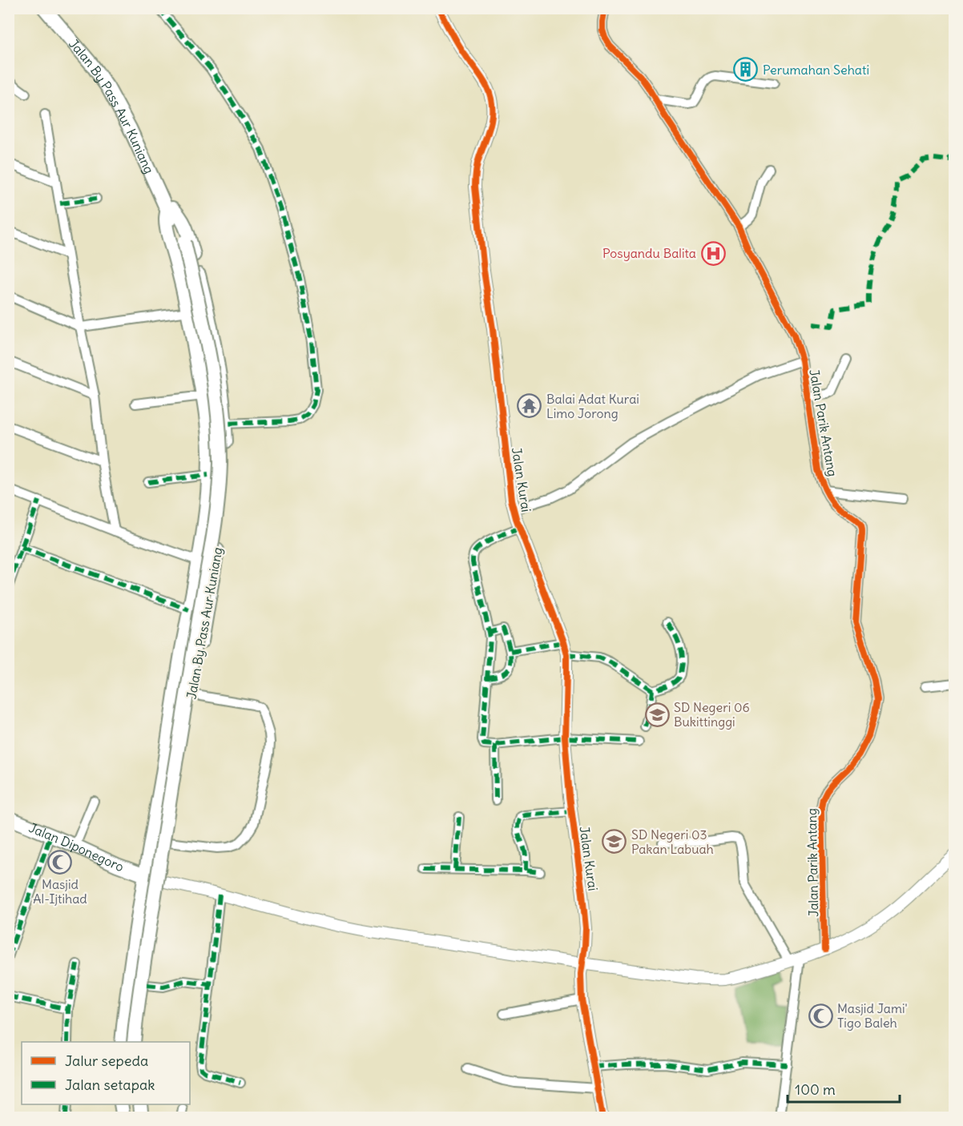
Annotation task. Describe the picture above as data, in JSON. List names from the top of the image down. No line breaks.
{"streets":{"highway":["Jalan By Pass Aur Kuniang","Jalan Diponegoro"],"street":["Jalan Parik Antang","Jalan Kurai"]},"crossings":[["Jalan By Pass Aur Kuniang","Jalan Diponegoro"]],"places":{"building":["Perumahan Sehati"],"hospital":["Posyandu Balita"],"temple":["Balai Adat Kurai Limo Jorong"],"school or university":["SD Negeri 06 Bukittinggi","SD Negeri 03 Pakan Labuah"],"mosque":["Masjid Al-Ijtihad","Masjid Jami' Tigo Baleh"]},"legend":["Jalur sepeda","Jalan setapak"],"scale_bar":"100 m"}
